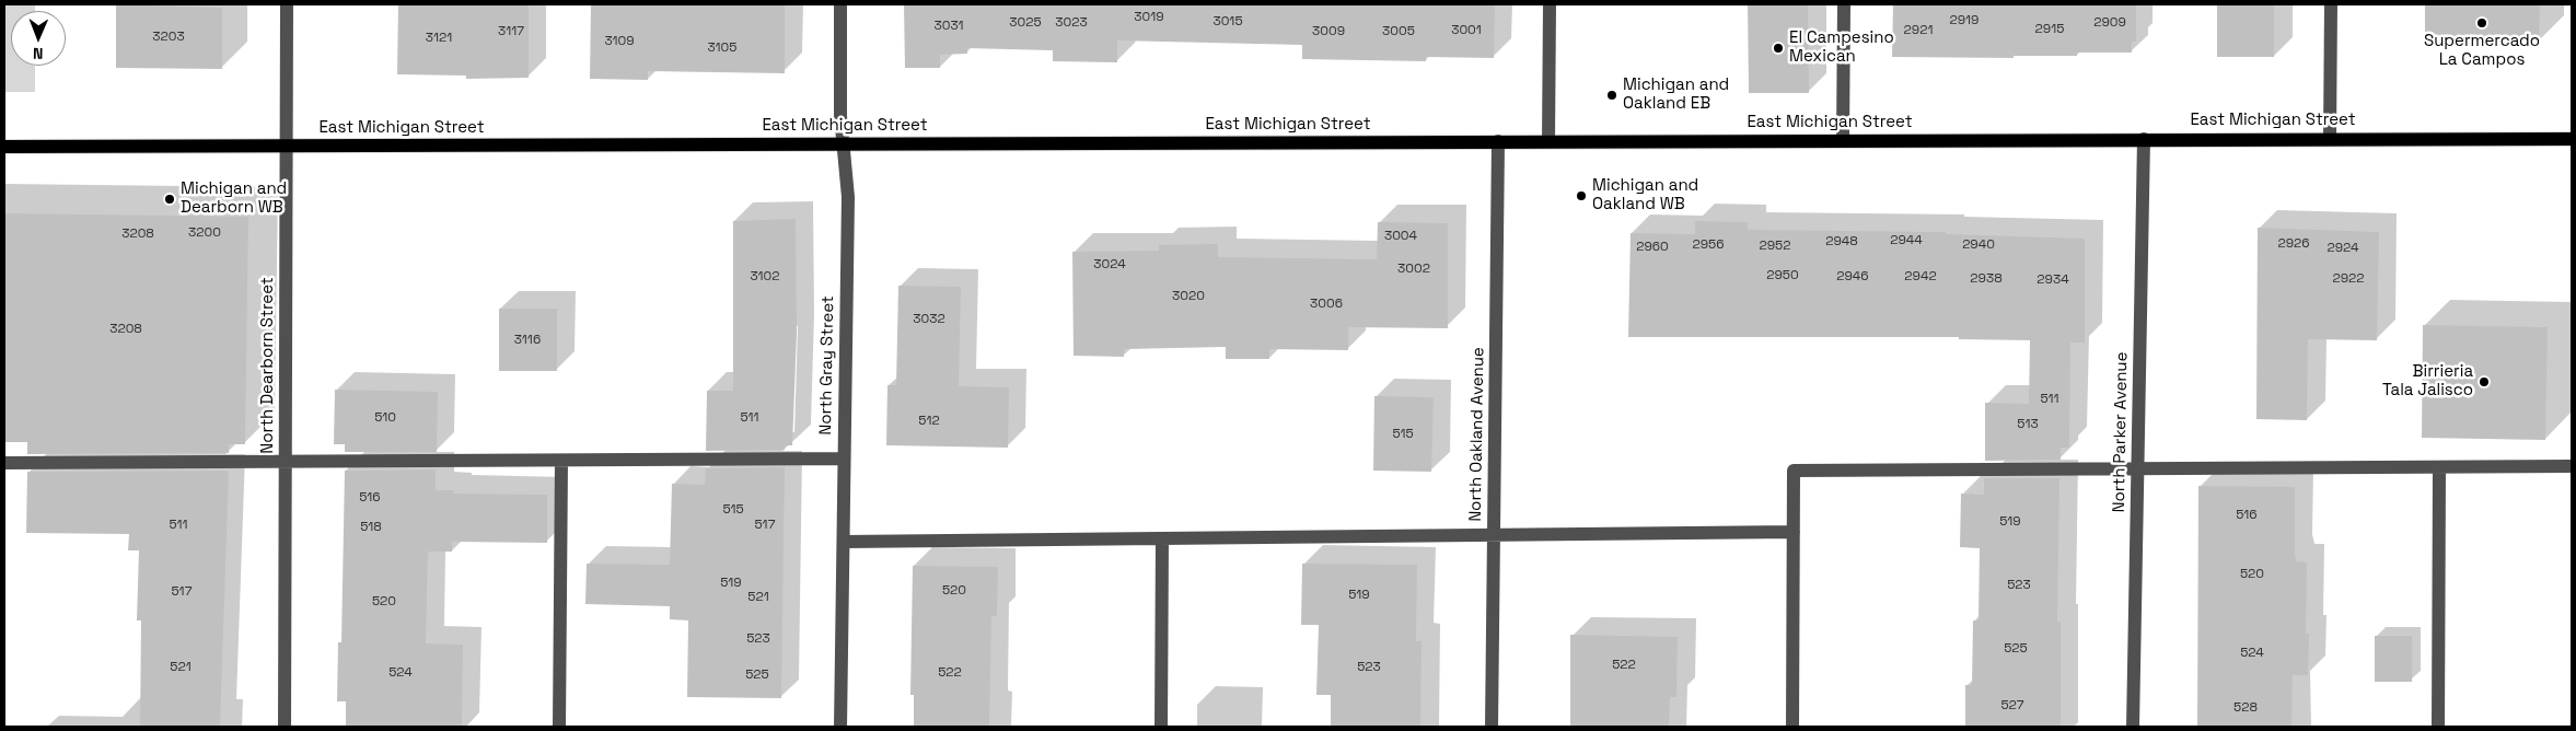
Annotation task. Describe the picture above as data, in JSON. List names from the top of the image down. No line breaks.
{"streets":{"main road":["East Michigan Street"],"street":["North Dearborn Street","North Gray Street","North Parker Avenue","North Oakland Avenue"]},"crossings":[["East Michigan Street","North Dearborn Street"],["East Michigan Street","North Gray Street"],["East Michigan Street","North Parker Avenue"],["East Michigan Street","North Oakland Avenue"]],"places":["Supermercado La Campos","El Campesino Mexican","Michigan and Oakland EB","Michigan and Oakland WB","Michigan and Dearborn WB","Birrieria Tala Jalisco"],"house_numbers":["3019","2919","3015","3025","3023","2909","3031","2915","3001","2921","3117","3009","3005","3203","3121","3109","3105","3200","3208","3004","2944","2948","2926","2956","2940","2952","2960","2924","3024","3002","2950","3102","2946","2942","2938","2922","2934","3020","3006","3032","3208","3116","511","510","511","512","513","515","516","515","516","519","511","517","518","520","519","523","520","517","519","521","520","523","525","524","522","521","523","524","522","525","527","528"],"north":"bottom"}
